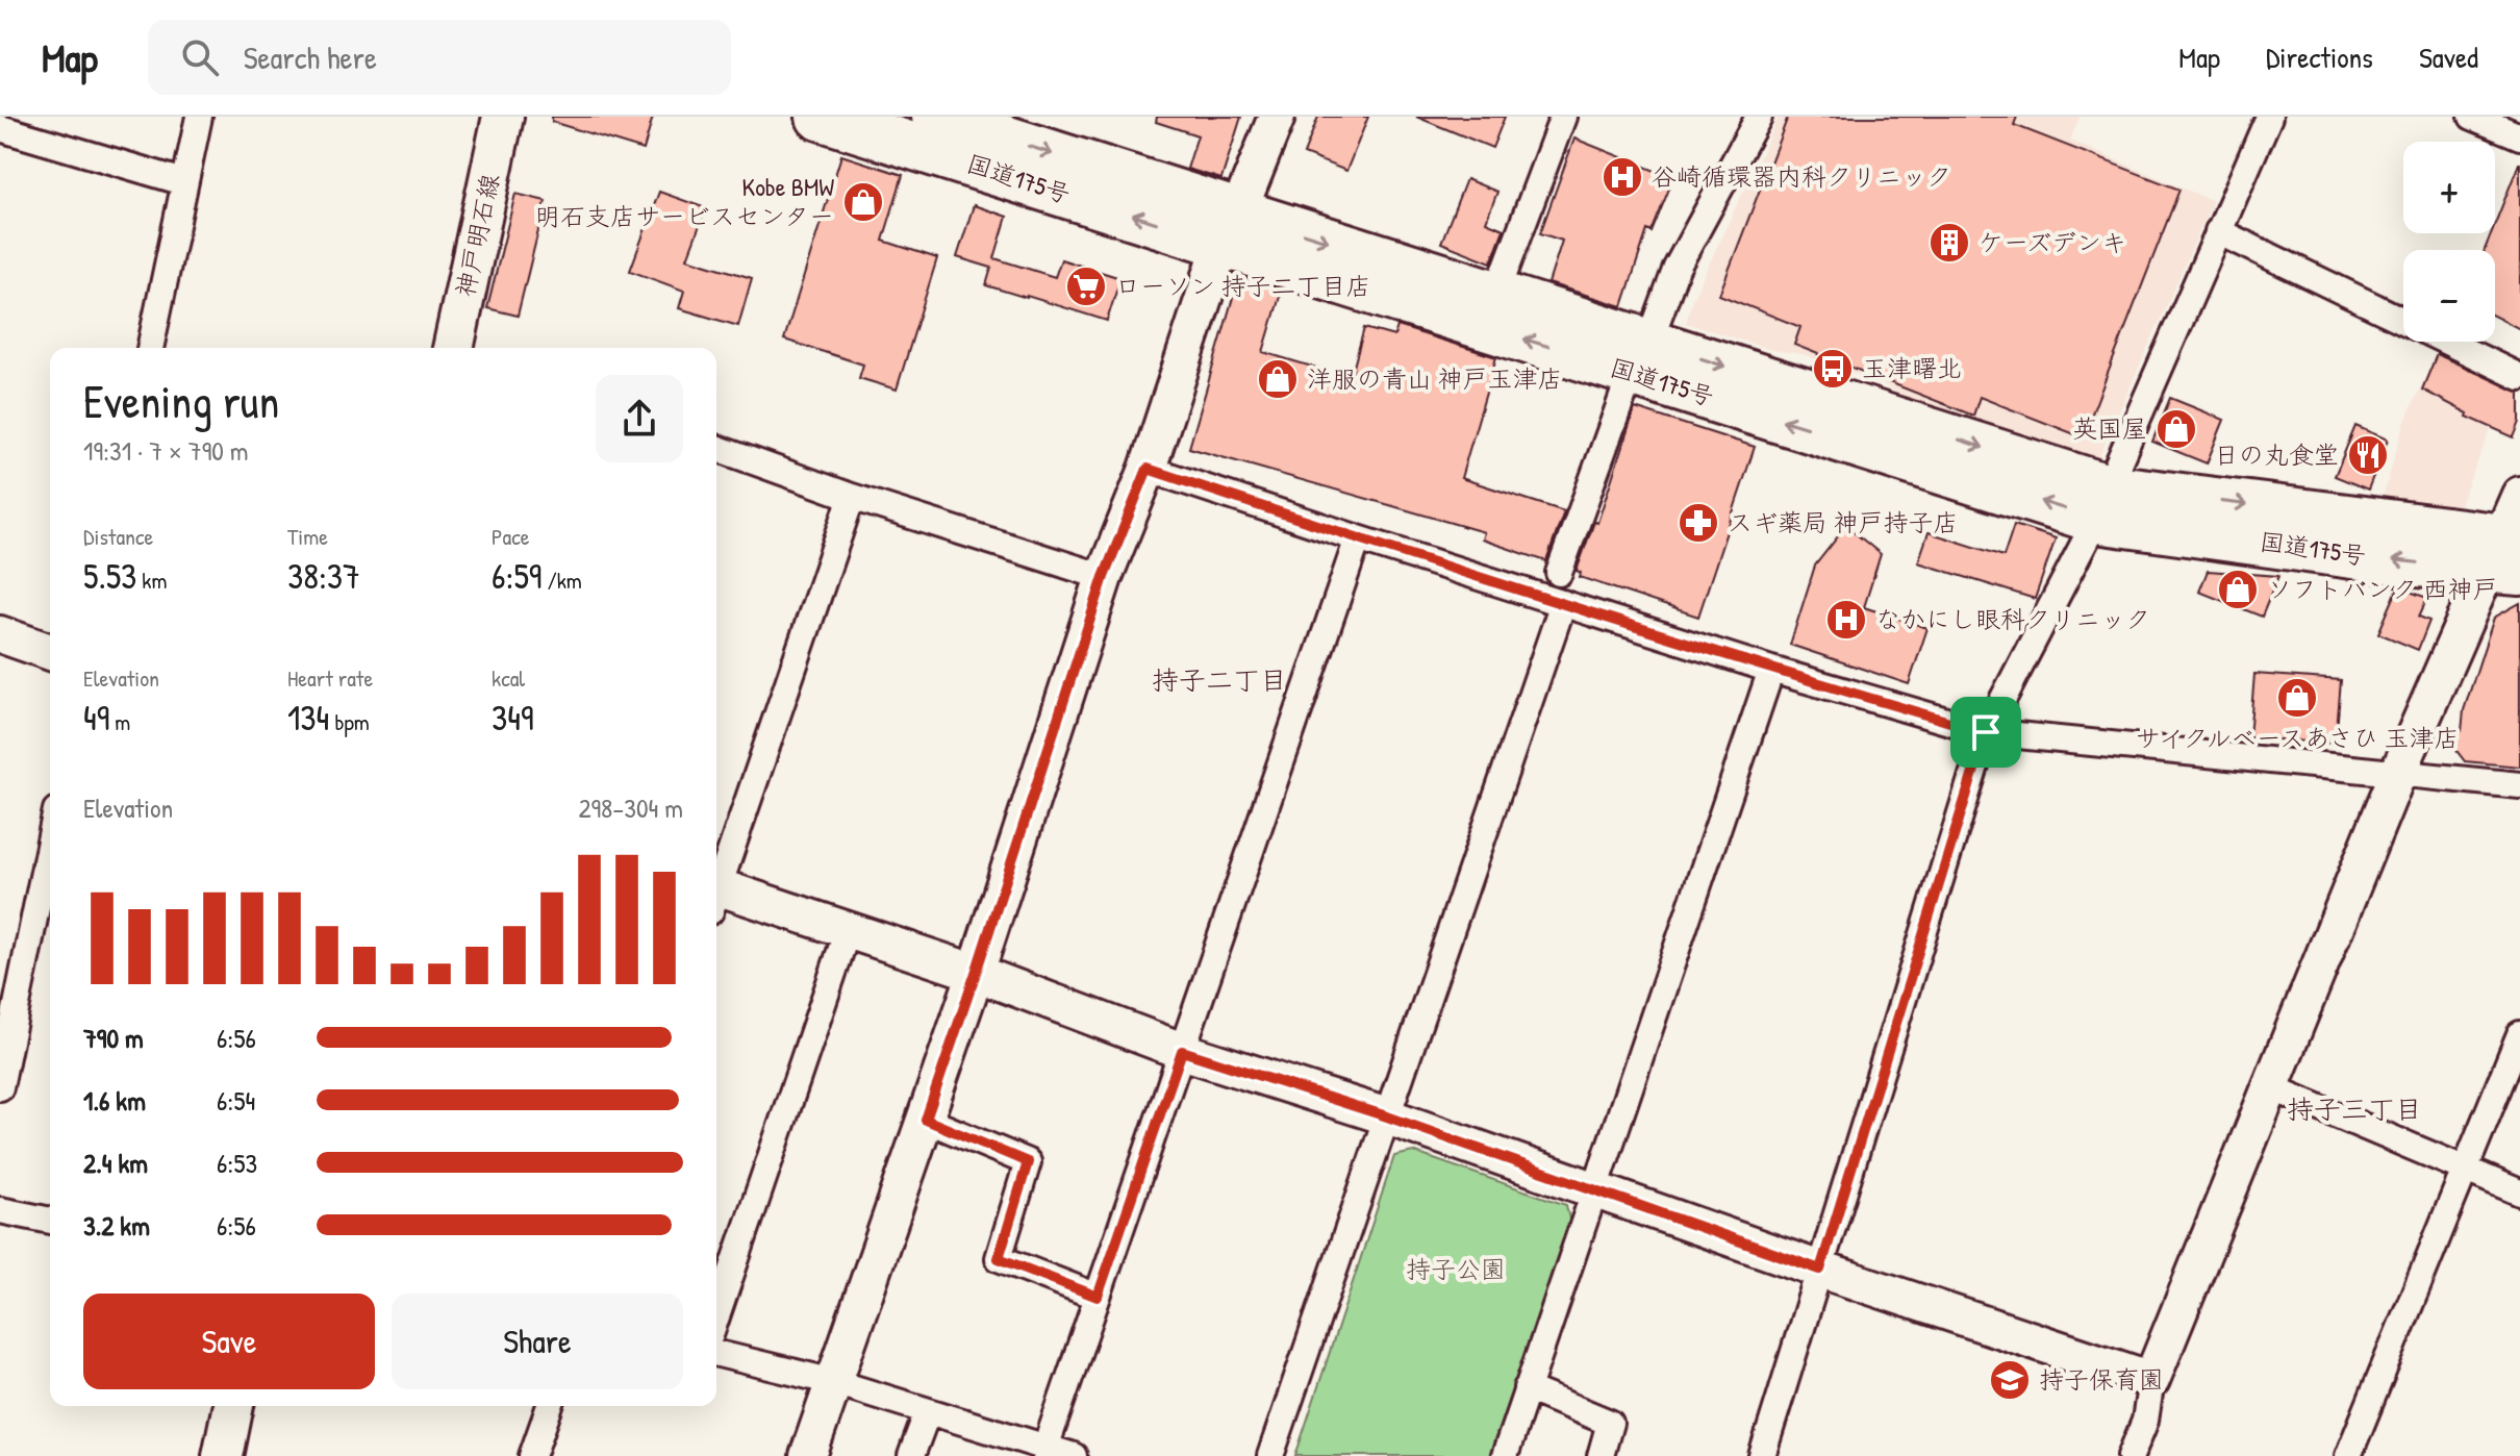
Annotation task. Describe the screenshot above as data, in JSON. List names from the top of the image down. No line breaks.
{"streets":{"highway":["国道175号"],"main road":["神戸明石線"]},"districts":["持子二丁目","持子三丁目"],"parks":["持子公園"],"places":{"hospital":["谷崎循環器内科クリニック","なかにし眼科クリニック"],"shop":["Kobe BMW 明石支店サービスセンター","洋服の青山 神戸玉津店","英国屋","ソフトバンク 西神戸","サイクルベースあさひ 玉津店"],"building":["ケーズデンキ"],"supermarket":["ローソン 持子二丁目店"],"bus stop":["玉津曙北"],"restaurant":["日の丸食堂"],"pharmacy":["スギ薬局 神戸持子店"],"school or university":["持子保育園"]},"page":{"header":"Map","search":"Search here","nav":["Map","Directions","Saved"],"map_buttons":["+","−"],"heading":["Evening run","19:31 · 7 × 790 m"],"stats":[["Distance","5.53 km"],["Time","38:37"],["Pace","6:59 /km"],["Elevation","49 m"],["Heart rate","134 bpm"],["kcal","349"]],"chart":["Elevation","298–304 m"],"list":[{"name":"790 m","note":"6:56"},{"name":"1.6 km","note":"6:54"},{"name":"2.4 km","note":"6:53"},{"name":"3.2 km","note":"6:56"}],"buttons":["Save","Share"]}}
